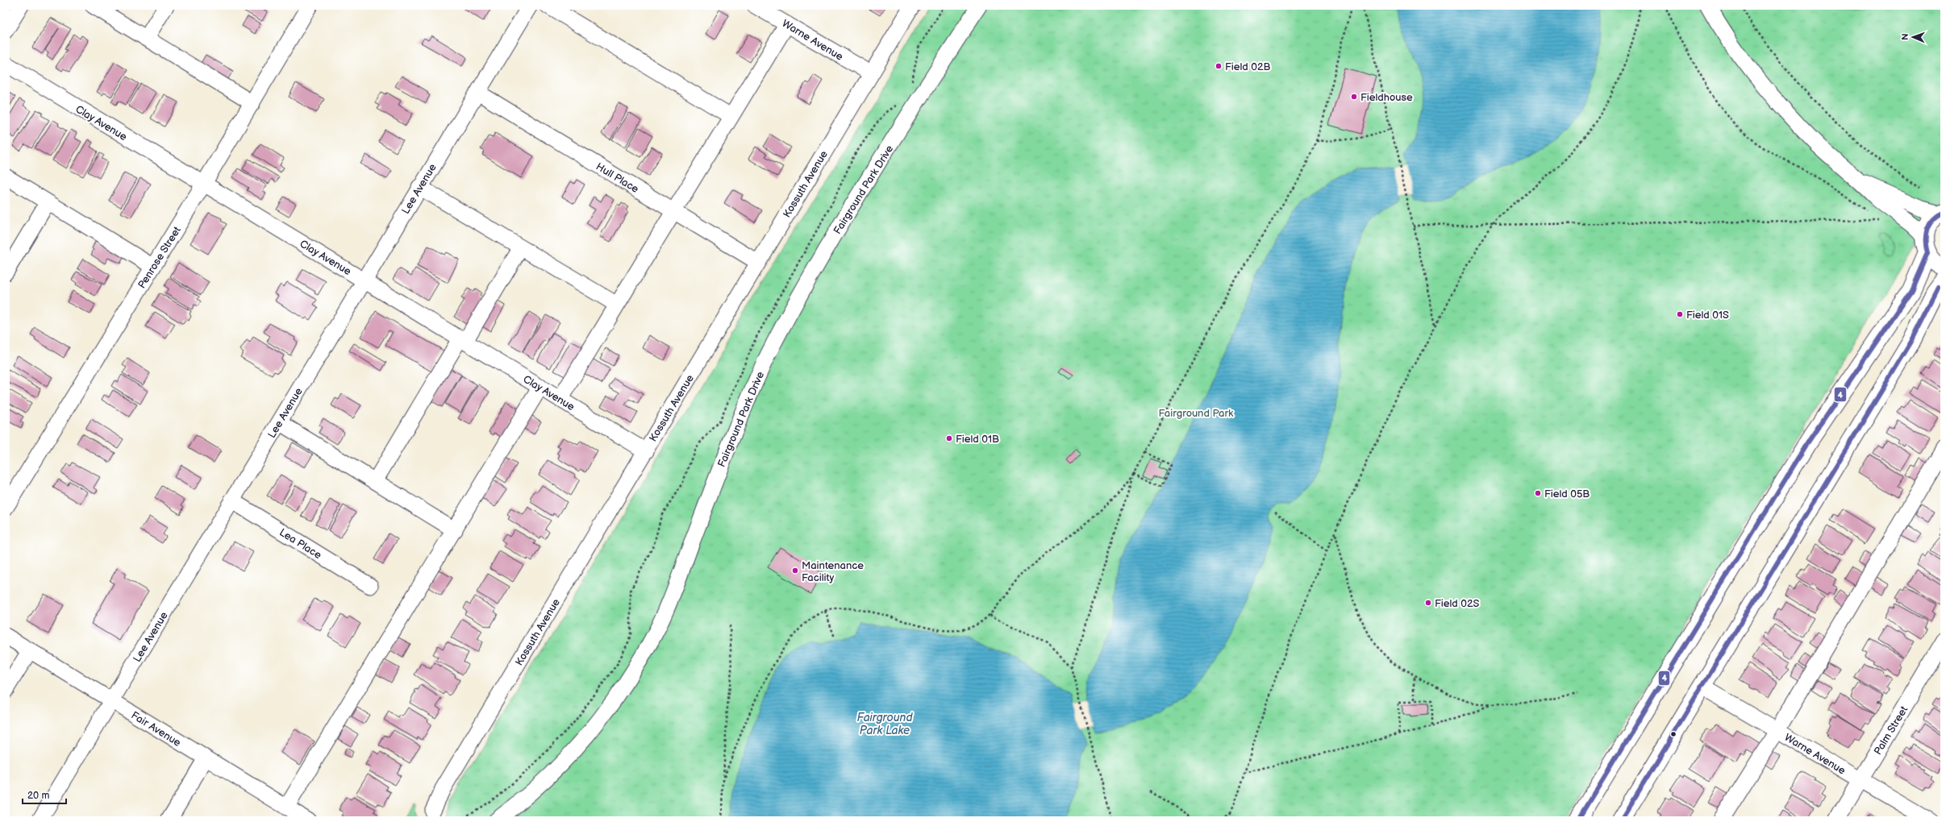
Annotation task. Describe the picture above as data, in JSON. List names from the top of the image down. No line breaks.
{"streets":{"street":["Warne Avenue","Clay Avenue","Hull Place","Kossuth Avenue","Lee Avenue","Fairground Park Drive","Penrose Street","Lea Place","Fair Avenue","Palm Street"]},"crossings":[["Warne Avenue","Kossuth Avenue"],["Warne Avenue","Palm Street"],["Clay Avenue","Kossuth Avenue"],["Clay Avenue","Lee Avenue"],["Clay Avenue","Penrose Street"],["Hull Place","Kossuth Avenue"],["Hull Place","Lee Avenue"],["Lee Avenue","Lea Place"],["Lee Avenue","Fair Avenue"]],"water":["Fairground Park Lake"],"parks":["Fairground Park"],"places":["Field 02B","Fieldhouse","Field 01S","Field 01B","Field 05B","Maintenance Facility","Field 02S"],"lines":["transit line 4"],"scale_bar":"20 m","north":"left"}
